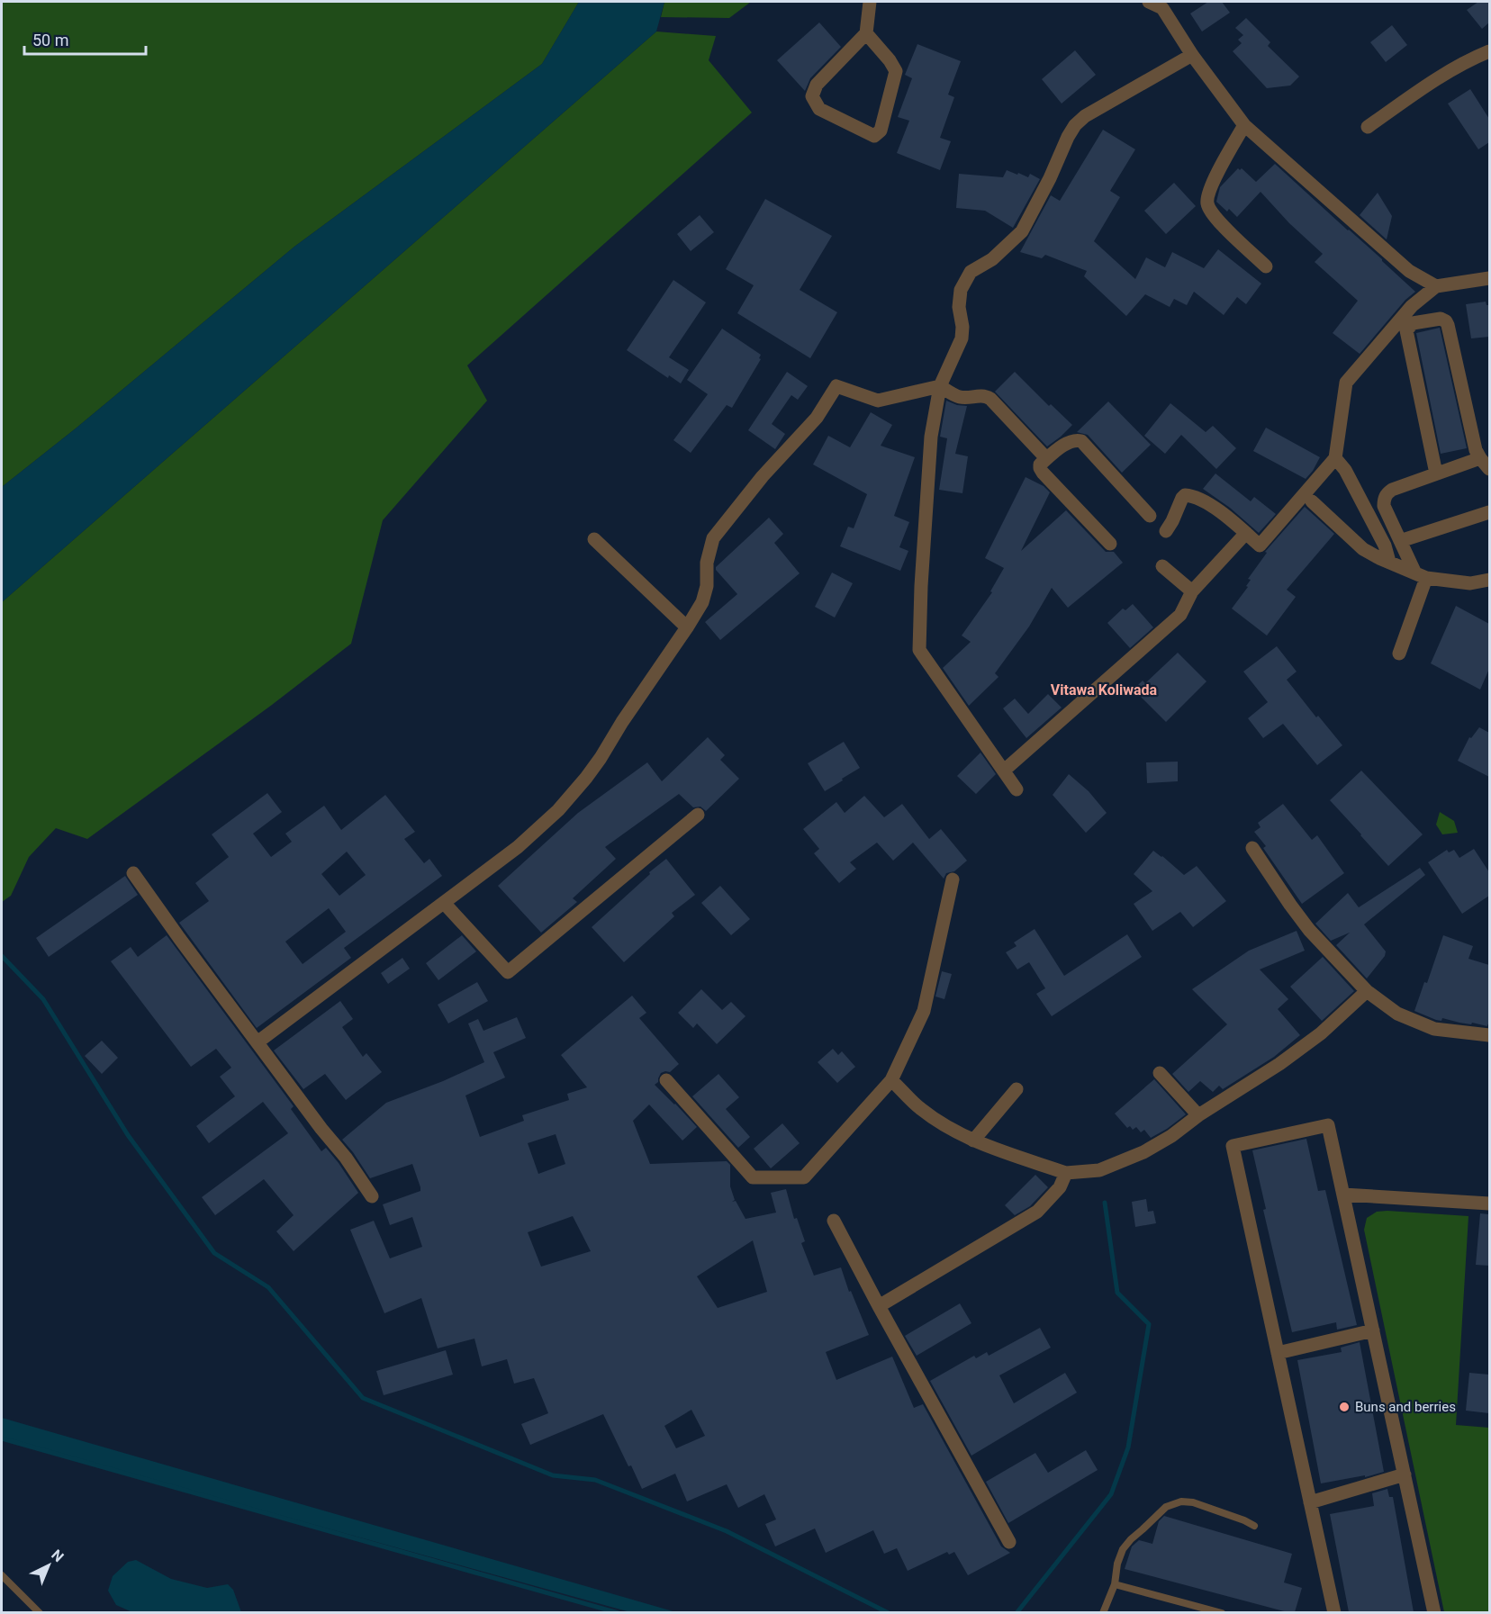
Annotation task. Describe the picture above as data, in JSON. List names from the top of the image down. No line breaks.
{"districts":["Vitawa Koliwada"],"places":["Buns and berries"],"scale_bar":"50 m","north":"top right"}
